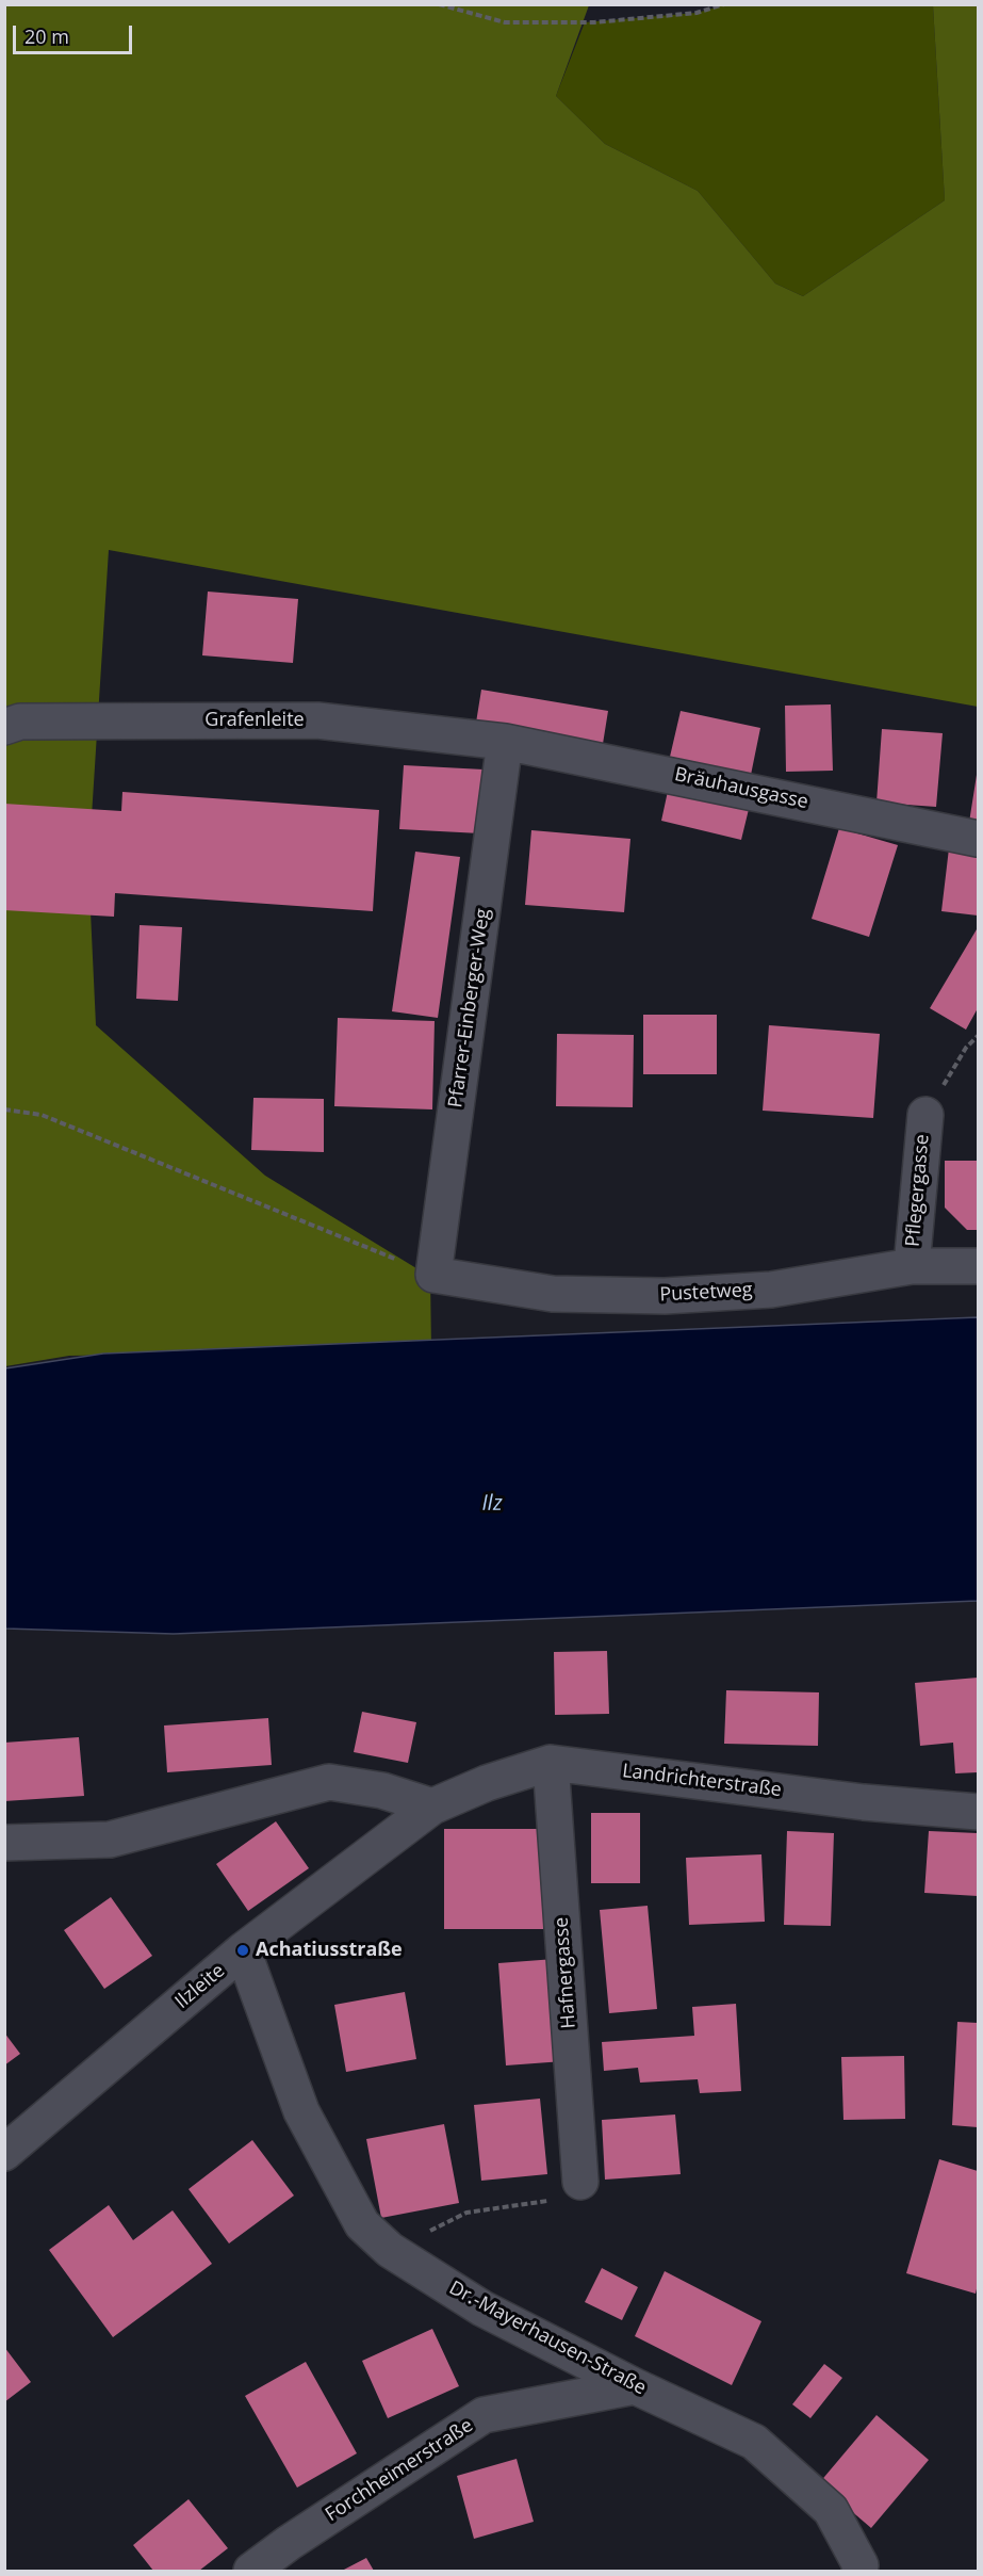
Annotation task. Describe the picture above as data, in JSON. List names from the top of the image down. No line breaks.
{"streets":{"street":["Grafenleite","Bräuhausgasse","Pfarrer-Einberger-Weg","Pflegergasse","Pustetweg","Landrichterstraße","Hafnergasse","Ilzleite","Dr.-Mayerhausen-Straße","Forchheimerstraße"]},"crossings":[["Grafenleite","Bräuhausgasse"],["Grafenleite","Pfarrer-Einberger-Weg"],["Bräuhausgasse","Pfarrer-Einberger-Weg"],["Pfarrer-Einberger-Weg","Pustetweg"],["Pflegergasse","Pustetweg"],["Landrichterstraße","Hafnergasse"],["Landrichterstraße","Ilzleite"],["Ilzleite","Dr.-Mayerhausen-Straße"],["Dr.-Mayerhausen-Straße","Forchheimerstraße"]],"water":["Ilz"],"places":["Achatiusstraße"],"scale_bar":"20 m"}
